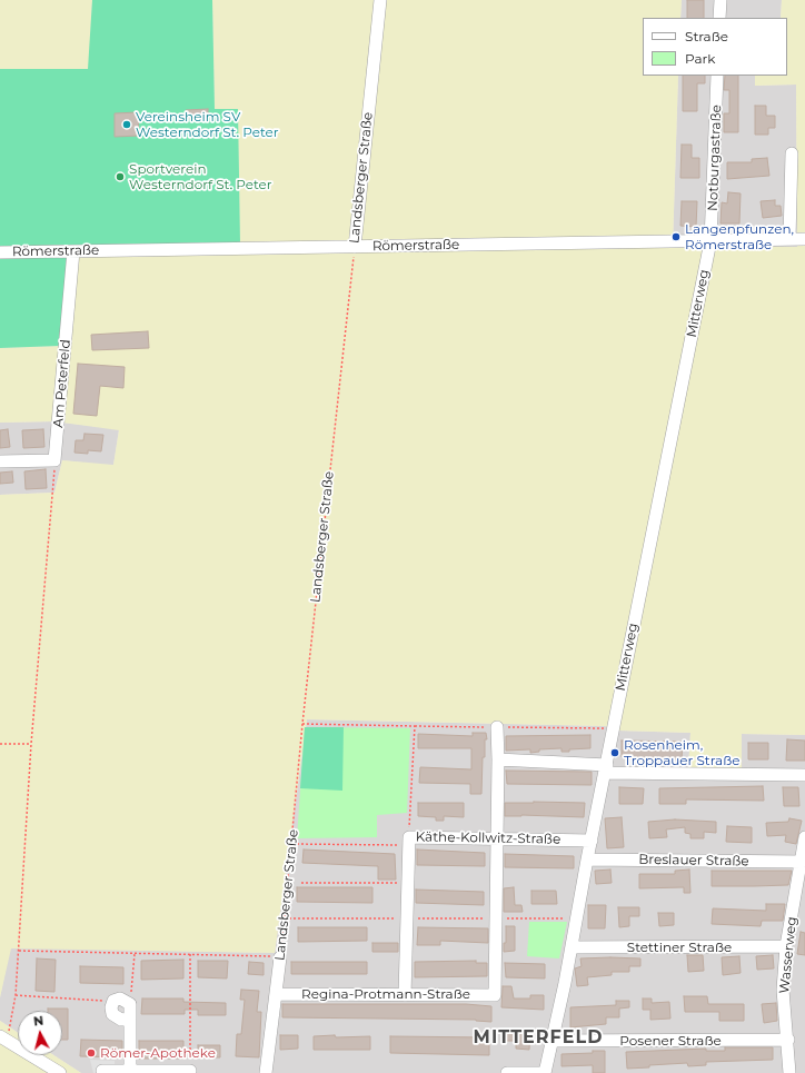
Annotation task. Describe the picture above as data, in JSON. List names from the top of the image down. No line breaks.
{"streets":{"street":["Notburgastraße","Landsberger Straße","Römerstraße","Mitterweg","Am Peterfeld","Käthe-Kollwitz-Straße","Breslauer Straße","Stettiner Straße","Wasserweg","Regina-Protmann-Straße","Posener Straße"]},"crossings":[["Notburgastraße","Römerstraße"],["Notburgastraße","Mitterweg"],["Landsberger Straße","Römerstraße"],["Landsberger Straße","Regina-Protmann-Straße"],["Römerstraße","Mitterweg"],["Römerstraße","Am Peterfeld"],["Mitterweg","Käthe-Kollwitz-Straße"],["Mitterweg","Breslauer Straße"],["Mitterweg","Stettiner Straße"],["Mitterweg","Posener Straße"],["Käthe-Kollwitz-Straße","Regina-Protmann-Straße"],["Breslauer Straße","Wasserweg"],["Stettiner Straße","Wasserweg"],["Wasserweg","Posener Straße"]],"districts":["MITTERFELD"],"places":["Vereinsheim SV Westerndorf St. Peter","Sportverein Westerndorf St. Peter","Langenpfunzen, Römerstraße","Rosenheim, Troppauer Straße","Römer-Apotheke"],"legend":["Straße","Park"],"north":"top"}
